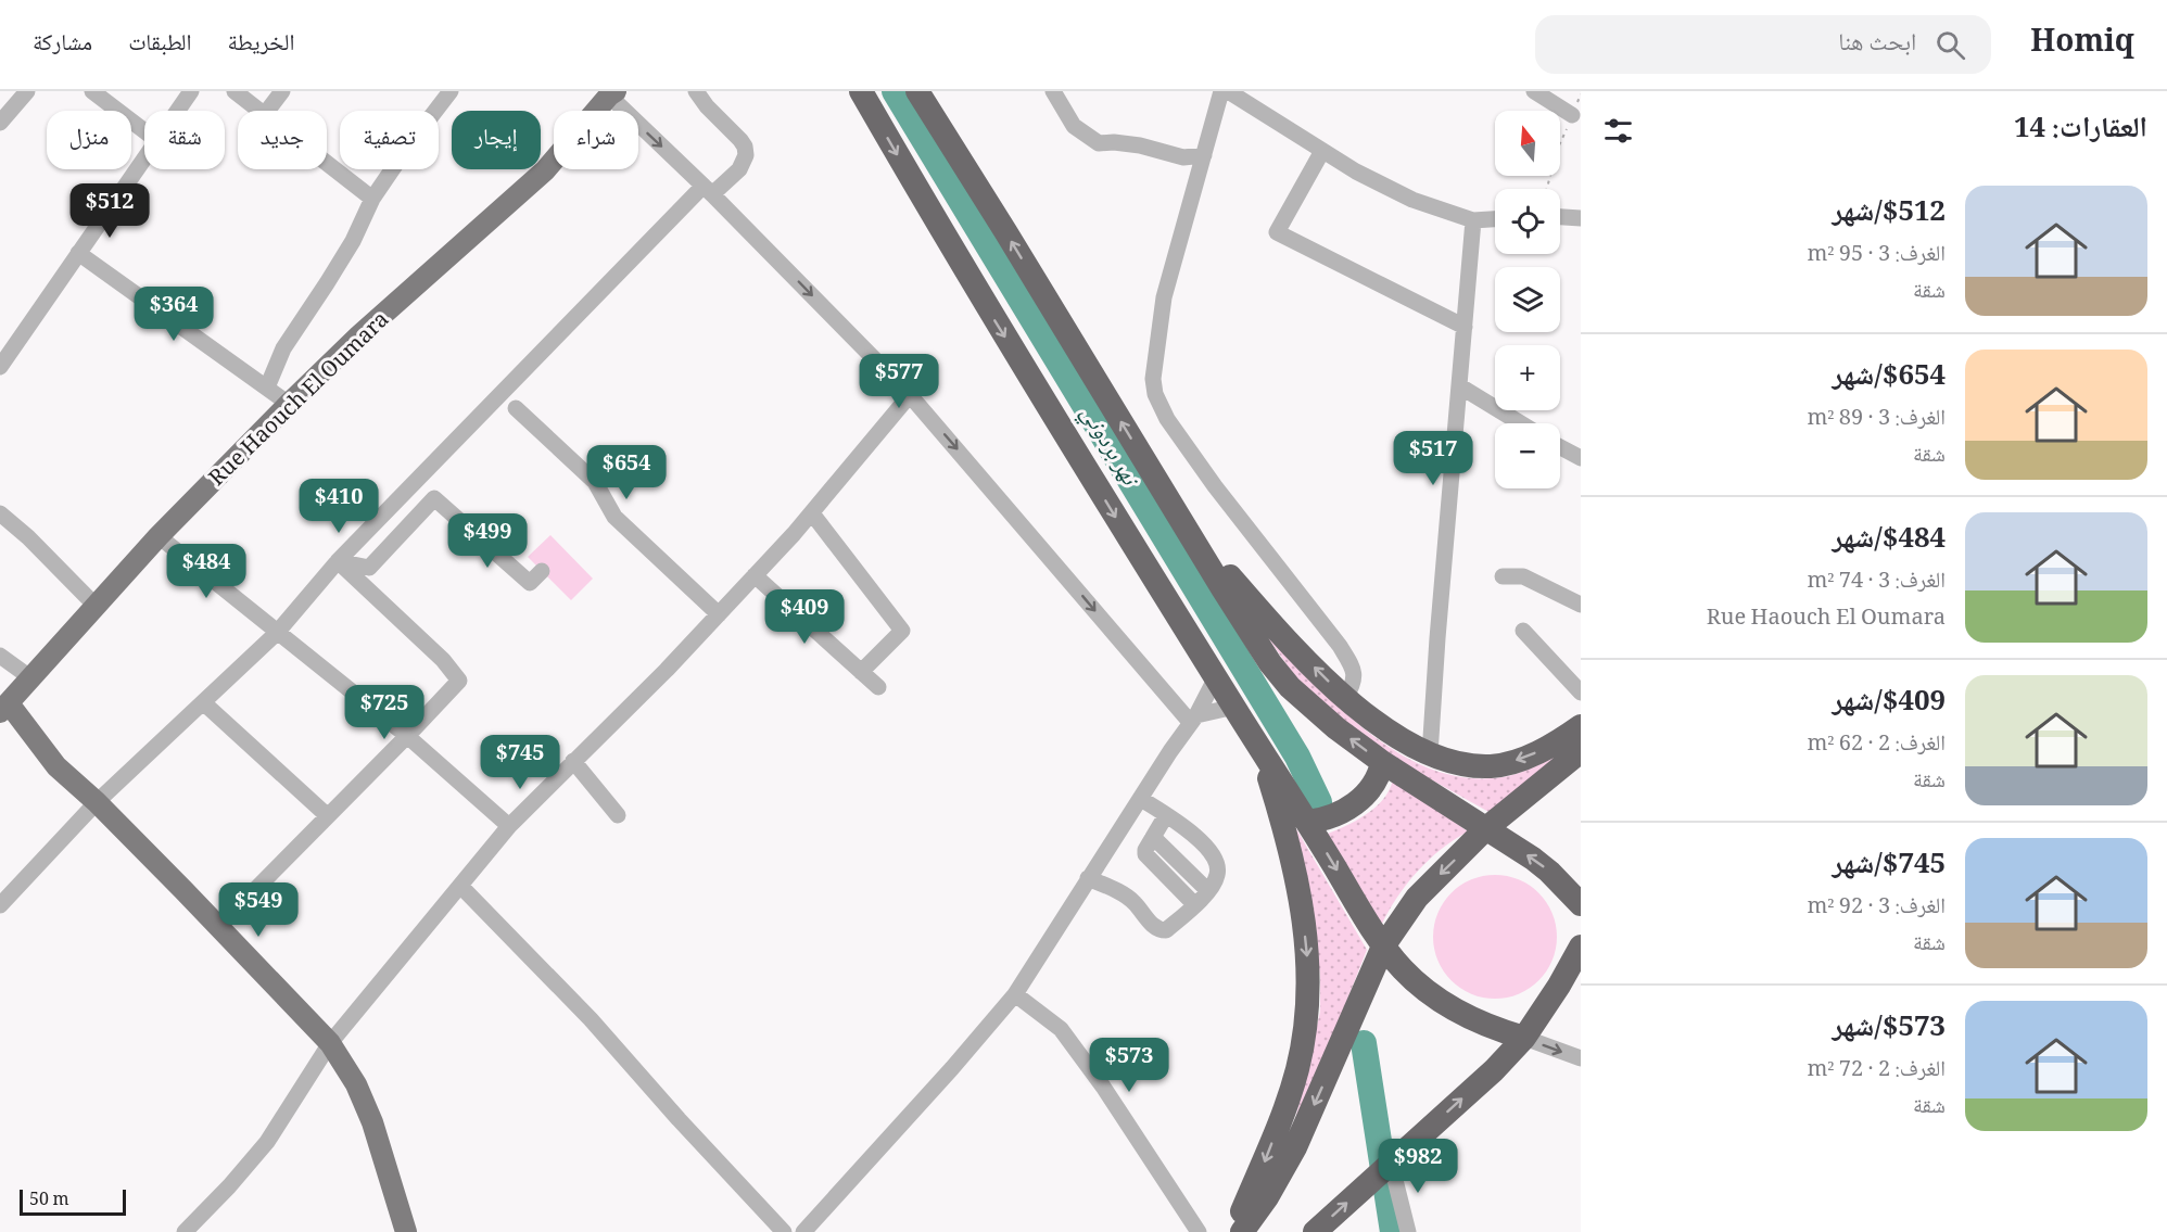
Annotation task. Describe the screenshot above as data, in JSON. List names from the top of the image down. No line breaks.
{"streets":{"main road":["Rue Haouch El Oumara"]},"water":["نهر بردوني"],"scale_bar":"50 m","north":"top","page":{"header":"Homiq","search":"ابحث هنا","nav":["الخريطة","الطبقات","مشاركة"],"heading":"العقارات: 14","map_buttons":["+","−"],"chip":["شراء","إيجار","تصفية","جديد","شقة","منزل"],"list":[{"name":"$512/شهر","note":"الغرف: 3 · 95 m² · شقة"},{"name":"$654/شهر","note":"الغرف: 3 · 89 m² · شقة"},{"name":"$484/شهر","note":"الغرف: 3 · 74 m² · Rue Haouch El Oumara"},{"name":"$409/شهر","note":"الغرف: 2 · 62 m² · شقة"},{"name":"$745/شهر","note":"الغرف: 3 · 92 m² · شقة"},{"name":"$573/شهر","note":"الغرف: 2 · 72 m² · شقة"}],"price":["$512","$364","$577","$517","$654","$410","$499","$484","$409","$725","$745","$549","$573","$982"],"scale":"50 m"}}
